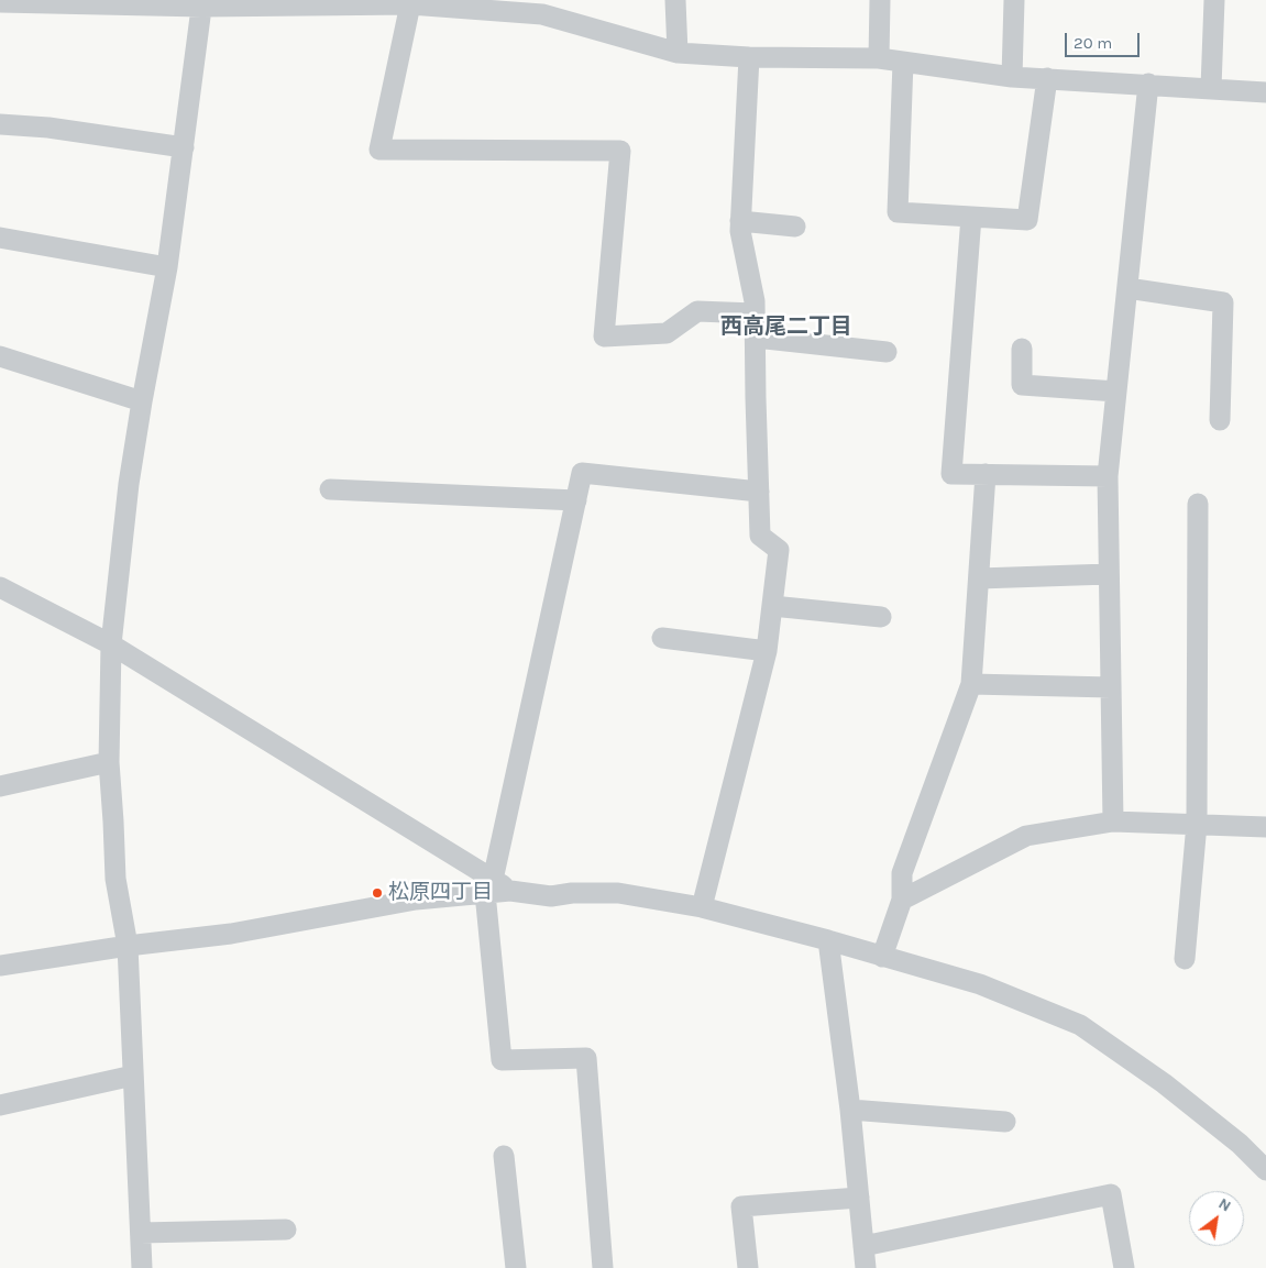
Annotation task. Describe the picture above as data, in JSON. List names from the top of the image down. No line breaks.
{"districts":["西高尾二丁目"],"places":["松原四丁目"],"scale_bar":"20 m","north":"top right"}
